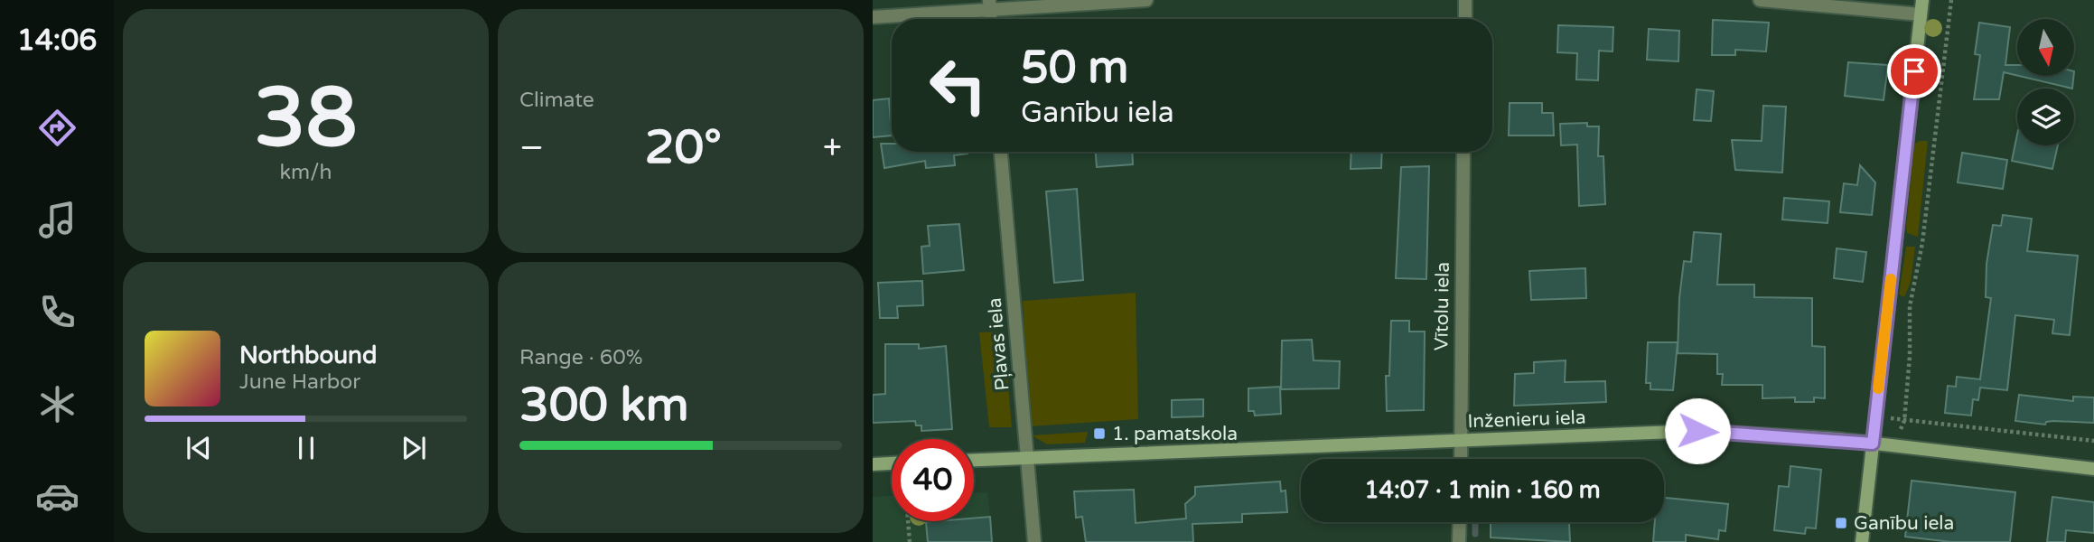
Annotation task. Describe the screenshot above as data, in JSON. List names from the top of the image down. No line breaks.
{"streets":{"street":["Vītolu iela","Pļavas iela","Inženieru iela"]},"crossings":[["Vītolu iela","Inženieru iela"],["Pļavas iela","Inženieru iela"]],"places":{"transit":["1. pamatskola","Ganību iela"]},"north":"bottom","page":{"tabs":"14:06","tile":[["38","km/h"],"Climate",["Range · 60%","300 km"]],"turn":["50 m","Ganību iela"],"heat":["−","20°","+"],"song":["Northbound","June Harbor"],"limit":"40","trip":"14:07 · 1 min · 160 m"}}
